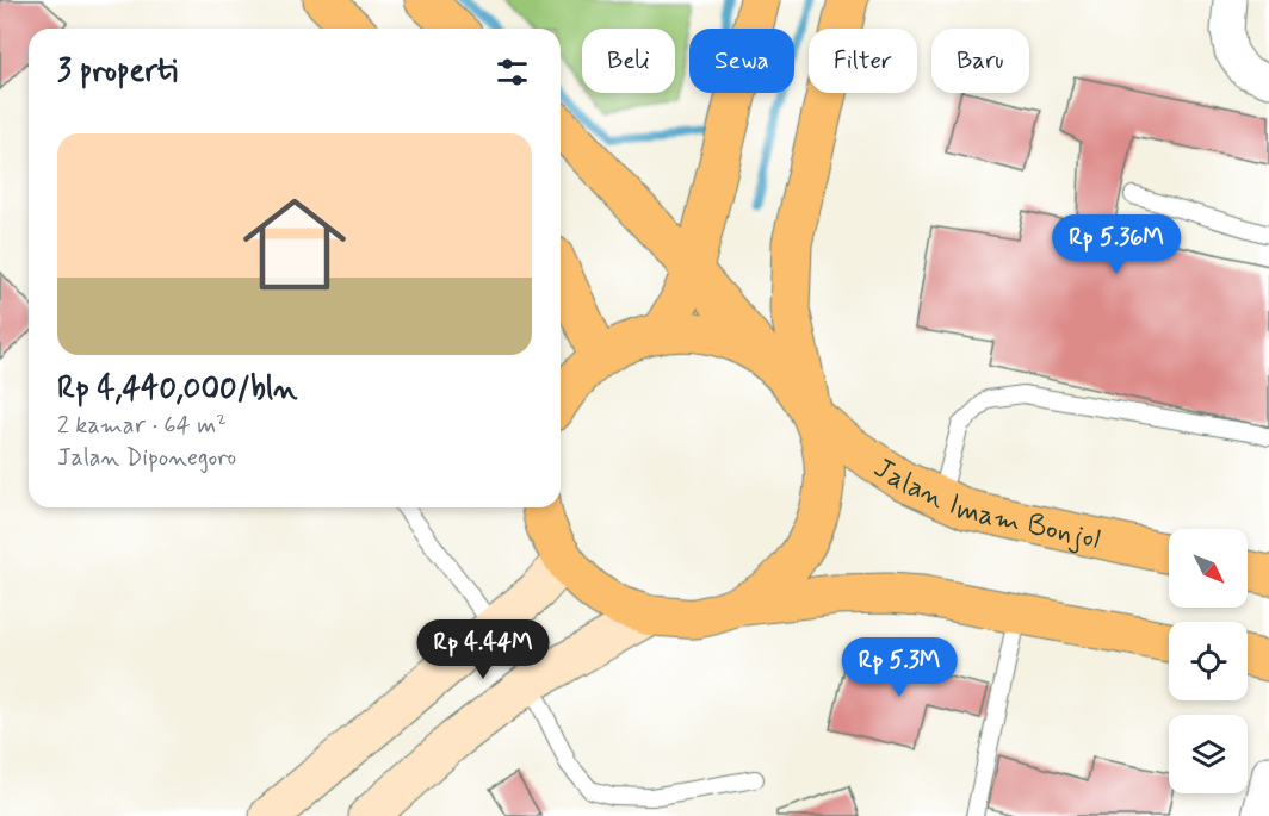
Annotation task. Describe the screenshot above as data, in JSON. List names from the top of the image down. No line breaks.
{"streets":{"main road":["Jalan Imam Bonjol"]},"north":"bottom right","page":{"chip":["Beli","Sewa","Filter","Baru"],"heading":"3 properti","list":[{"name":"Rp 4,440,000/bln","note":"2 kamar · 64 m² · Jalan Diponegoro"}],"price":["Rp 5.36M","Rp 4.44M","Rp 5.3M"]}}
